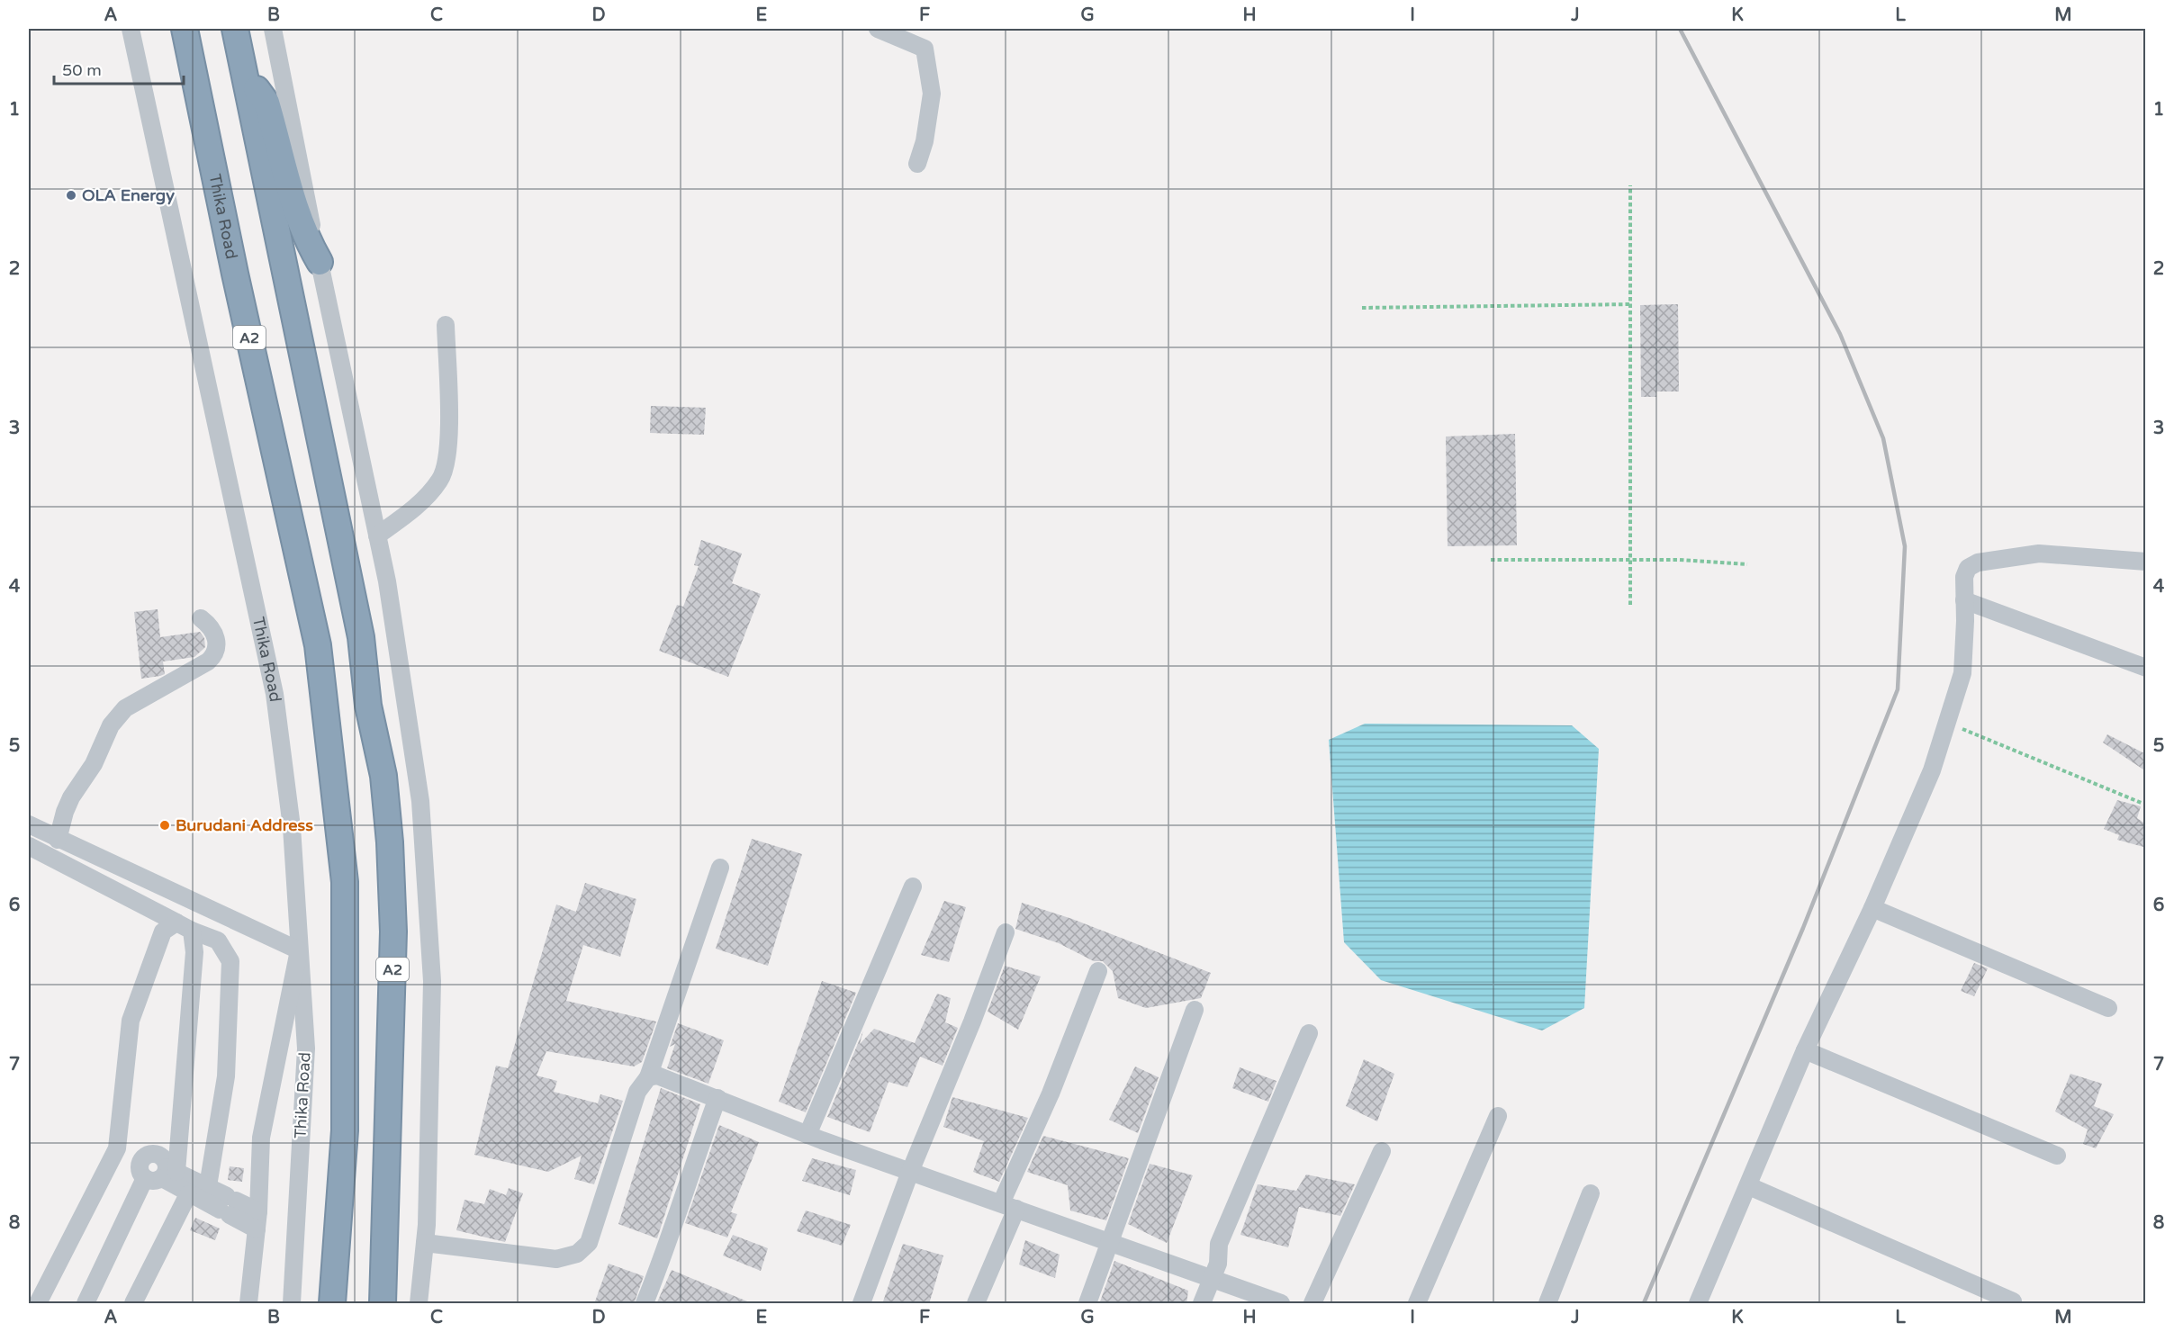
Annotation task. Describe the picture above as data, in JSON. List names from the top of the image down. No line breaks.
{"streets":{"highway":["Thika Road","A2"]},"places":["OLA Energy","Burudani Address"],"scale_bar":"50 m","grid":{"columns":["A","B","C","D","E","F","G","H","I","J","K","L","M"],"rows":["1","2","3","4","5","6","7","8"]}}
